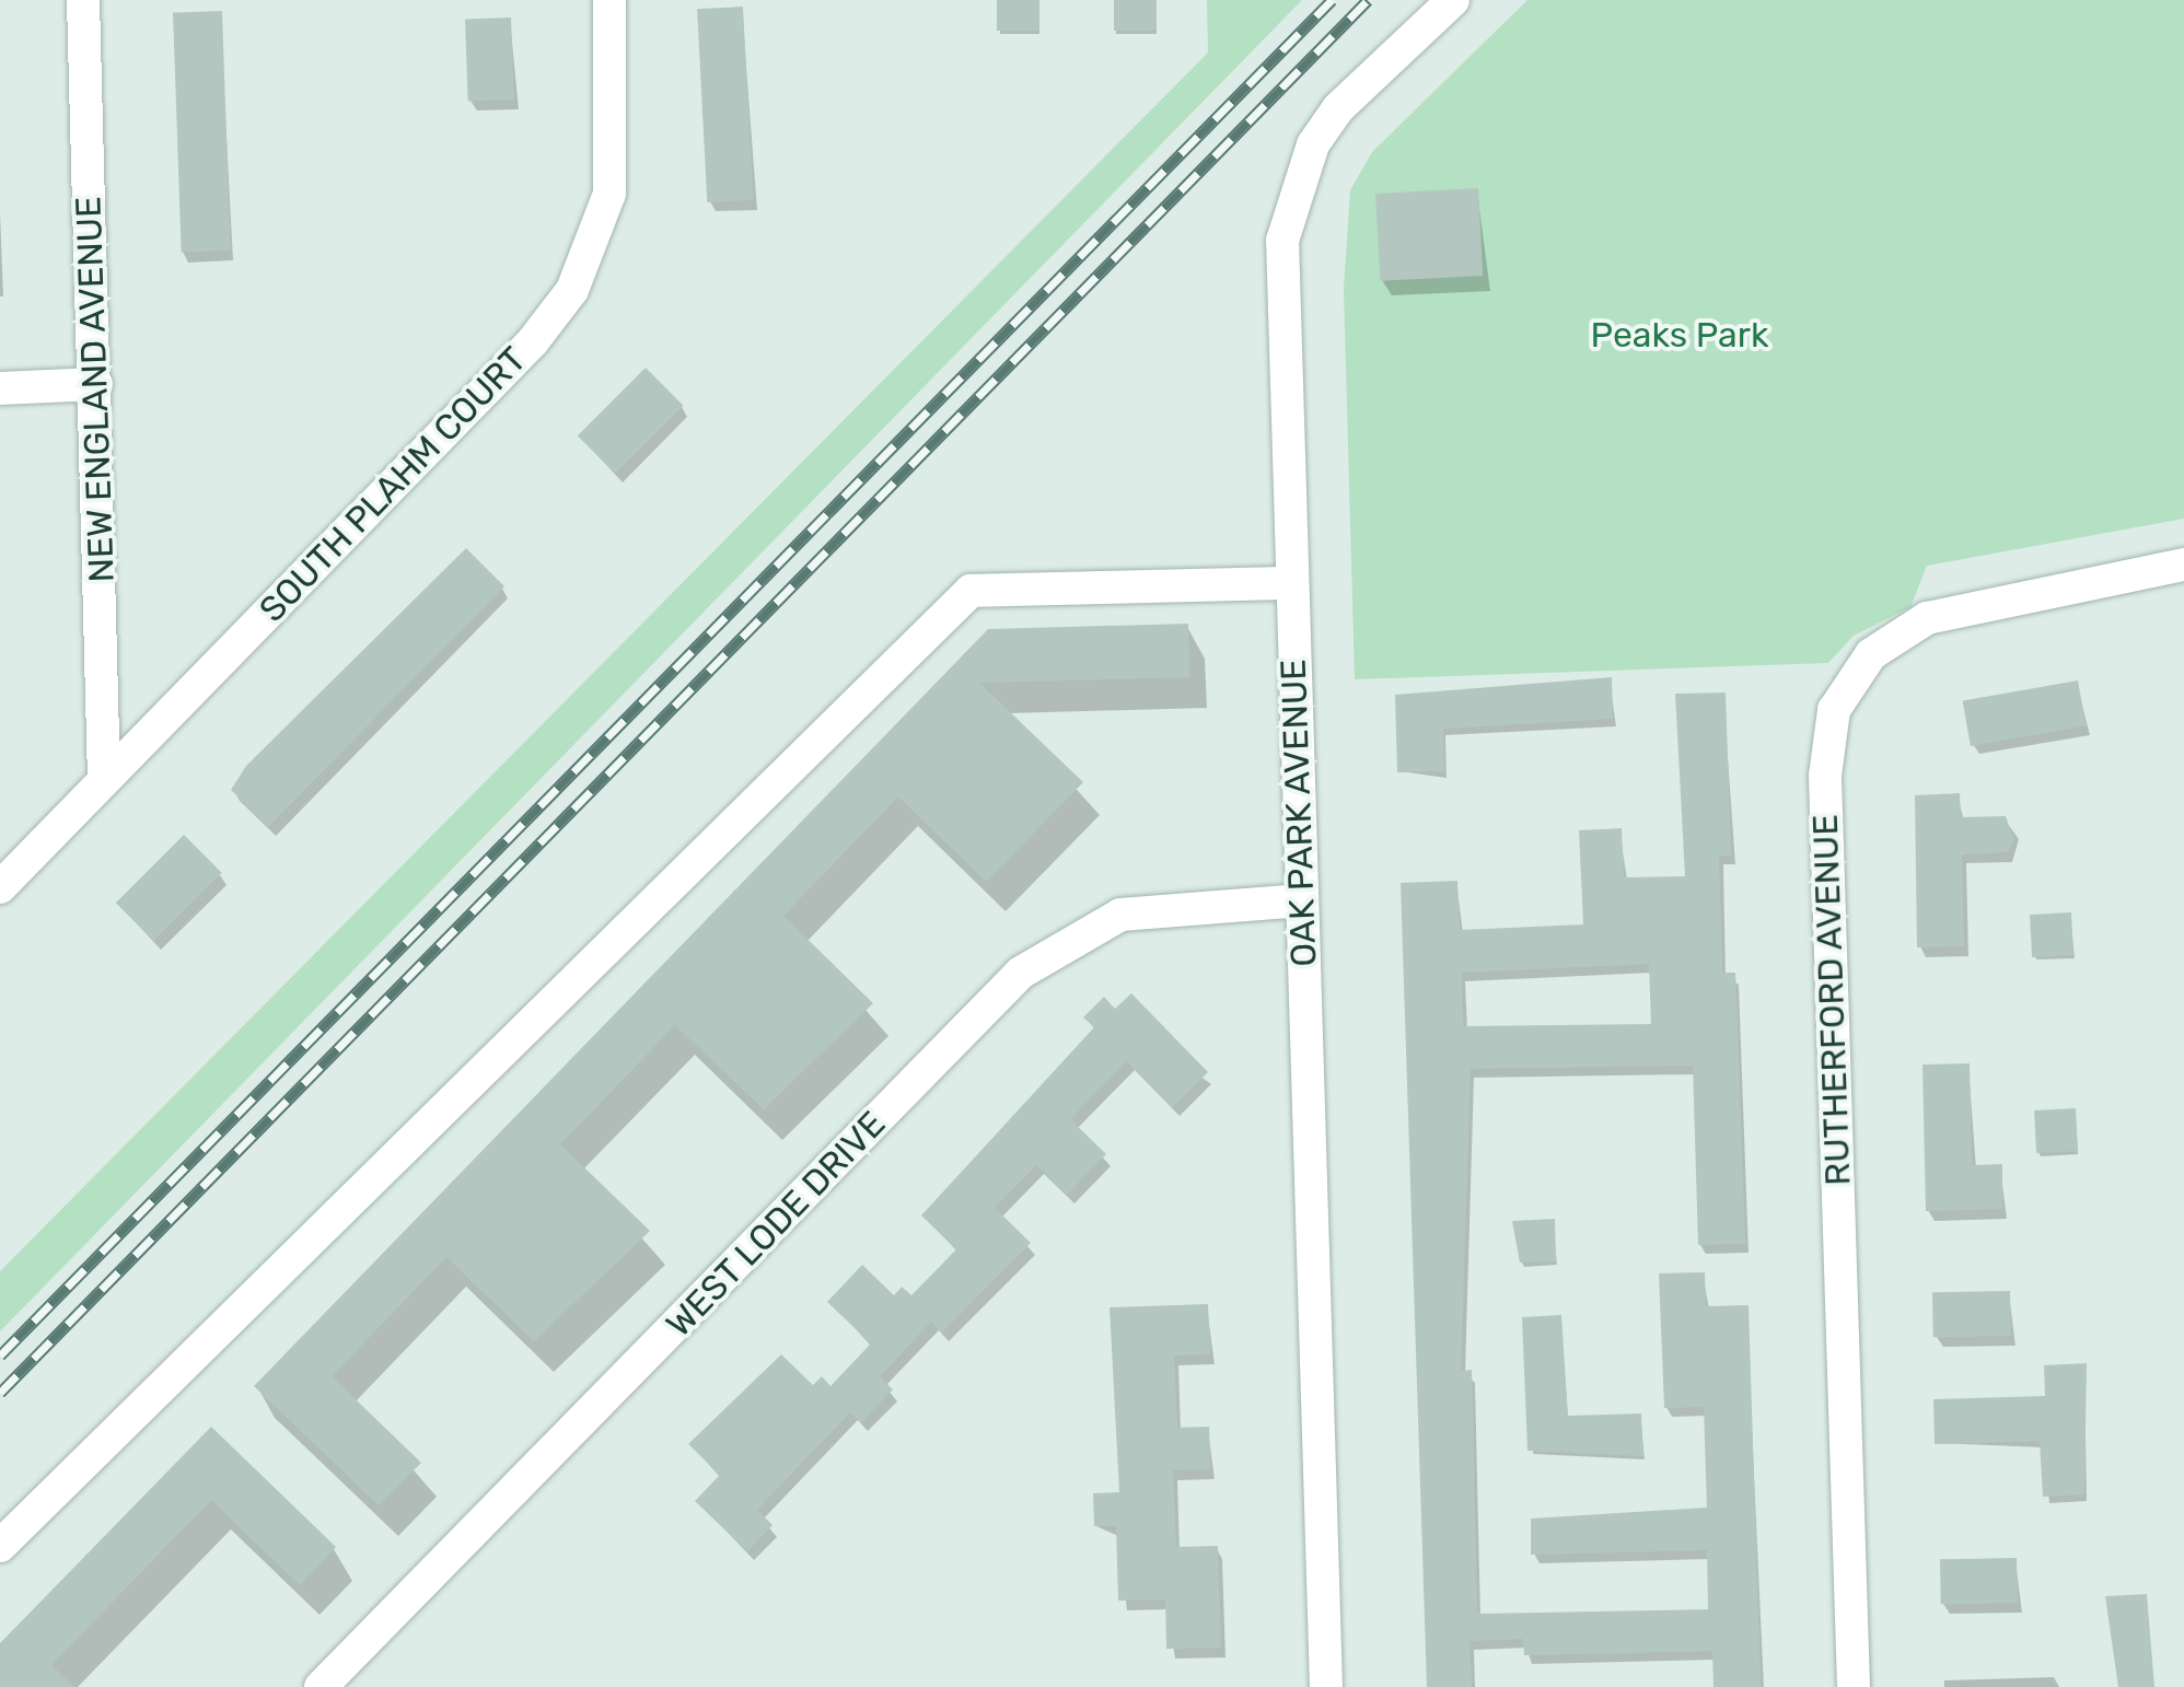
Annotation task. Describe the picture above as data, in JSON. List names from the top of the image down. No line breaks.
{"streets":{"street":["NEW ENGLAND AVENUE","SOUTH PLAHM COURT","OAK PARK AVENUE","RUTHERFORD AVENUE","WEST LODE DRIVE"]},"crossings":[["NEW ENGLAND AVENUE","SOUTH PLAHM COURT"],["OAK PARK AVENUE","WEST LODE DRIVE"]],"parks":["Peaks Park"]}
